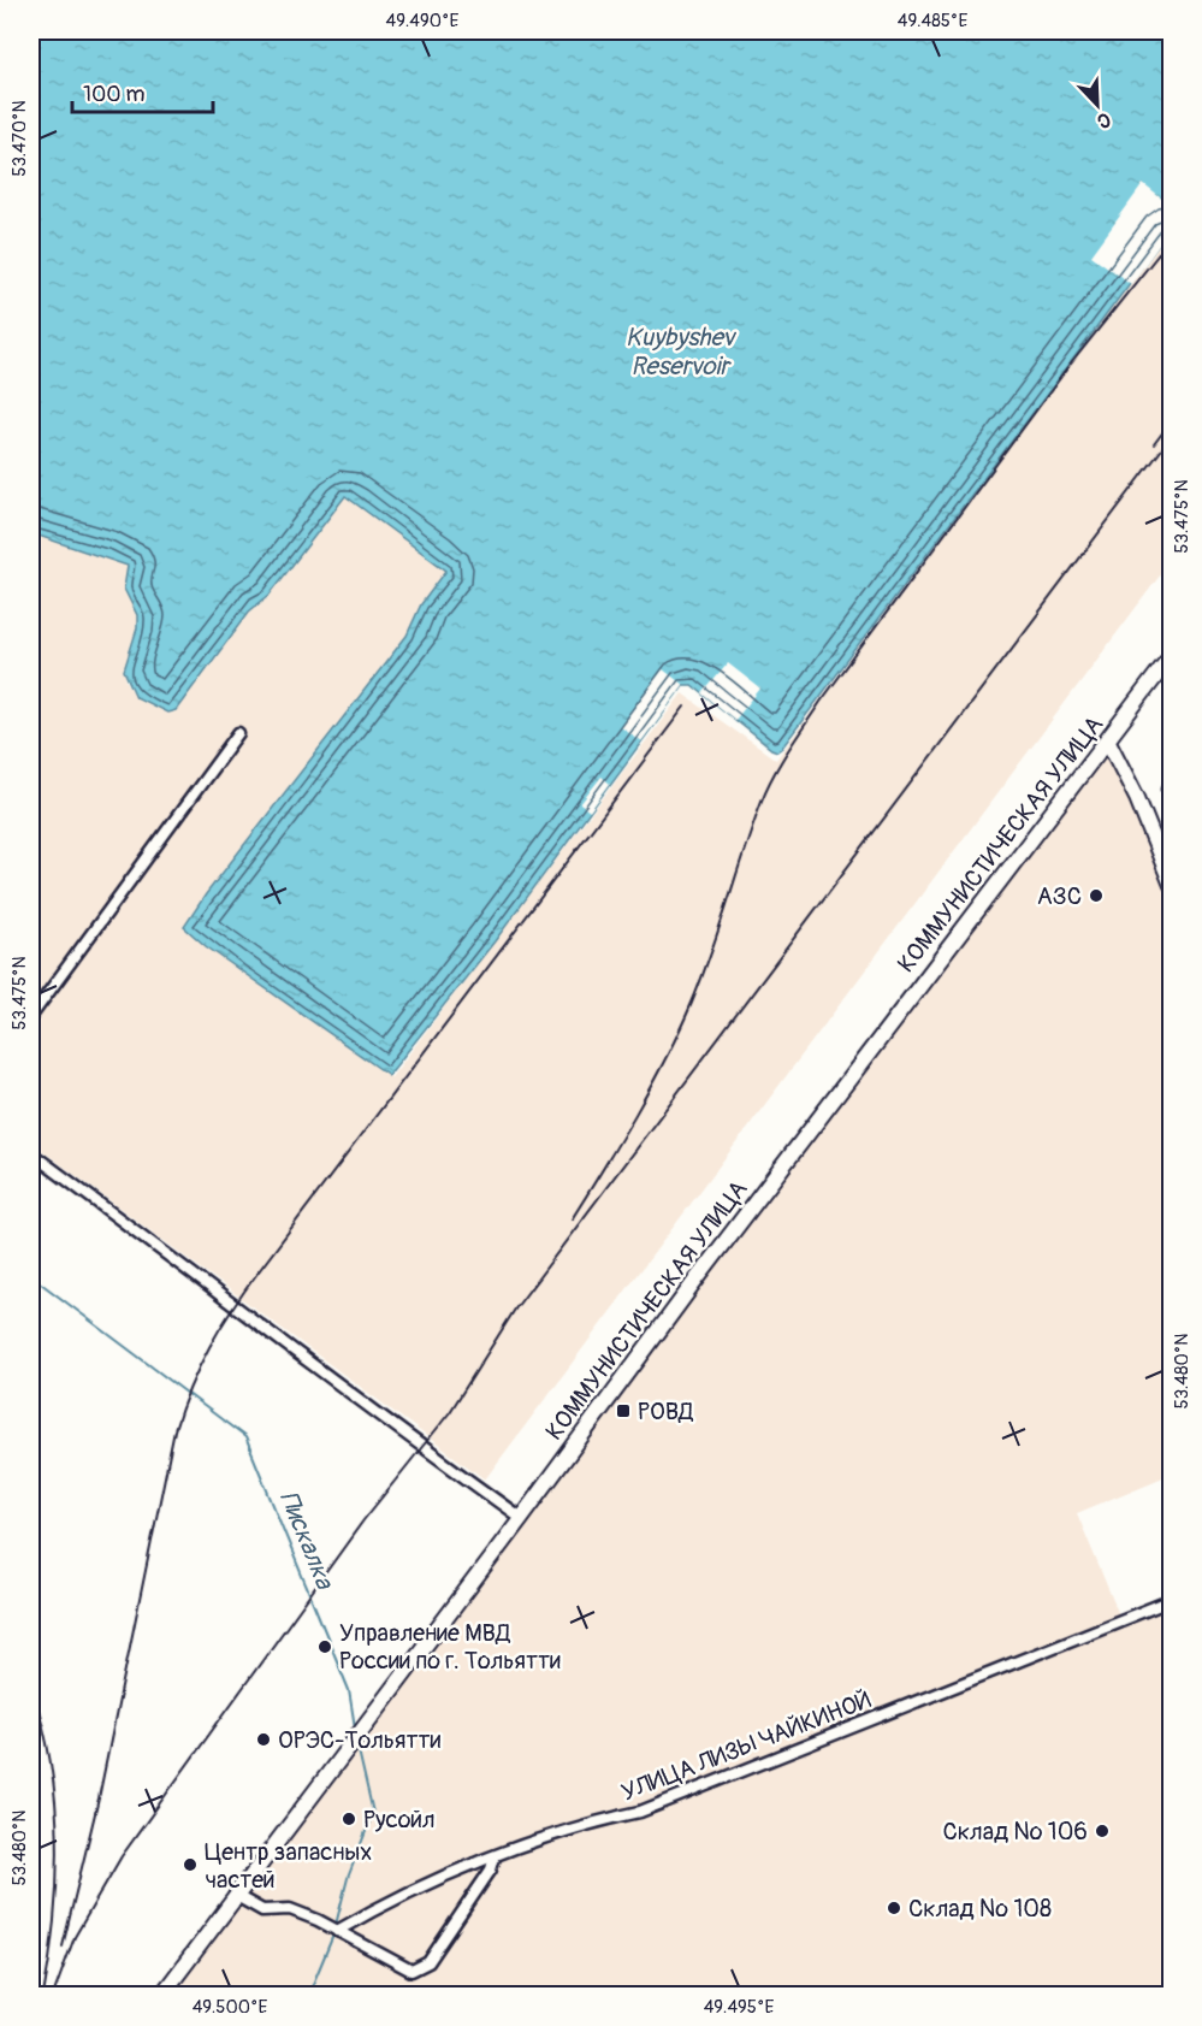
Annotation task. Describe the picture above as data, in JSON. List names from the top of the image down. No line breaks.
{"streets":{"main road":["КОММУНИСТИЧЕСКАЯ УЛИЦА"],"street":["УЛИЦА ЛИЗЫ ЧАЙКИНОЙ"]},"water":["Kuybyshev Reservoir","Пискалка"],"places":{"other":["АЗС","Управление МВД России по г. Тольятти","ОРЭС-Тольятти","Русойл","Склад № 106","Центр запасных частей","Склад № 108"],"transit":["РОВД"]},"scale_bar":"100 m","north":"bottom right","coordinates":["49.490°E","49.485°E","53.470°N","53.475°N","53.480°N","49.500°E","49.495°E"]}
